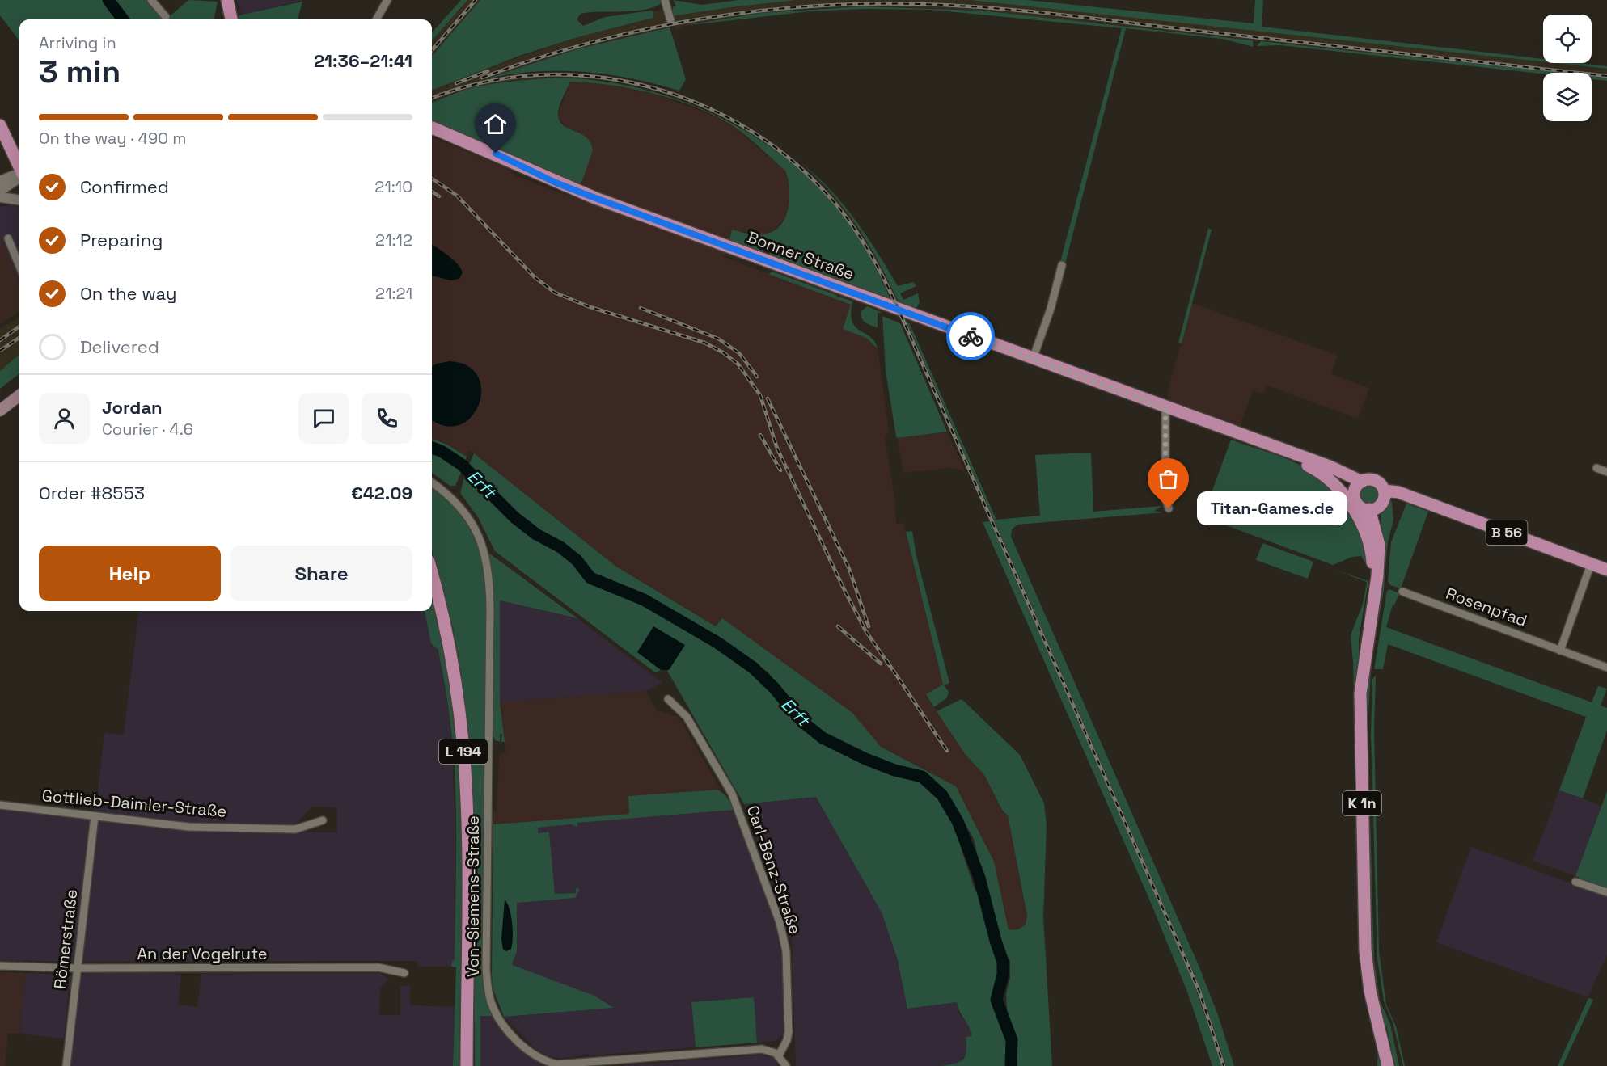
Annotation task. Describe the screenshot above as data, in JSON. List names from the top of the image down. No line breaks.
{"streets":{"main road":["Bonner Straße","B 56","L 194","K 1n"],"street":["Rosenpfad","Gottlieb-Daimler-Straße","Carl-Benz-Straße","Von-Siemens-Straße","Römerstraße","An der Vogelrute"]},"crossings":[["Bonner Straße","K 1n"],["B 56","K 1n"],["Gottlieb-Daimler-Straße","Römerstraße"],["Carl-Benz-Straße","Von-Siemens-Straße"],["Römerstraße","An der Vogelrute"]],"water":["Erft"],"places":["Titan-Games.de"],"page":{"heading":["3 min","Arriving in","21:36–21:41"],"panel":["Jordan","Courier · 4.6","Order #8553","€42.09"],"bar":"On the way · 490 m","list":[["Confirmed","21:10"],["Preparing","21:12"],["On the way","21:21"],"Delivered"],"bubble":"Titan-Games.de","buttons":["Help","Share"]}}
